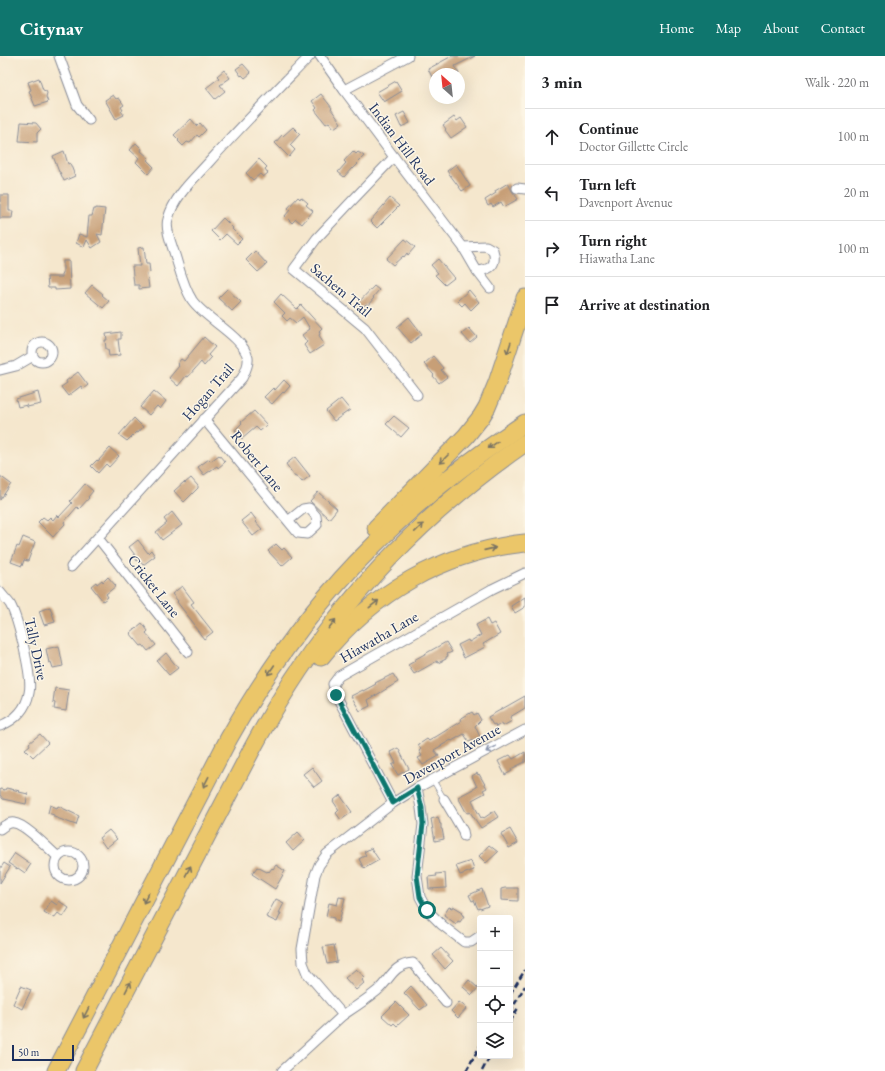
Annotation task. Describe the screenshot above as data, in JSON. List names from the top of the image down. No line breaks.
{"streets":{"street":["Indian Hill Road","Sachem Trail","Hogan Trail","Robert Lane","Cricket Lane","Hiawatha Lane","Tally Drive","Davenport Avenue"]},"crossings":[["Indian Hill Road","Sachem Trail"],["Hogan Trail","Robert Lane"],["Hogan Trail","Cricket Lane"],["Hiawatha Lane","Davenport Avenue"]],"one_way":["Davenport Avenue"],"scale_bar":"50 m","north":"top left","page":{"header":"Citynav","nav":["Home","Map","About","Contact"],"heading":["3 min","Walk · 220 m"],"list":[["Continue","Doctor Gillette Circle","100 m"],["Turn left","Davenport Avenue","20 m"],["Turn right","Hiawatha Lane","100 m"],"Arrive at destination"],"map_buttons":["+","−"],"scale":"50 m"}}
